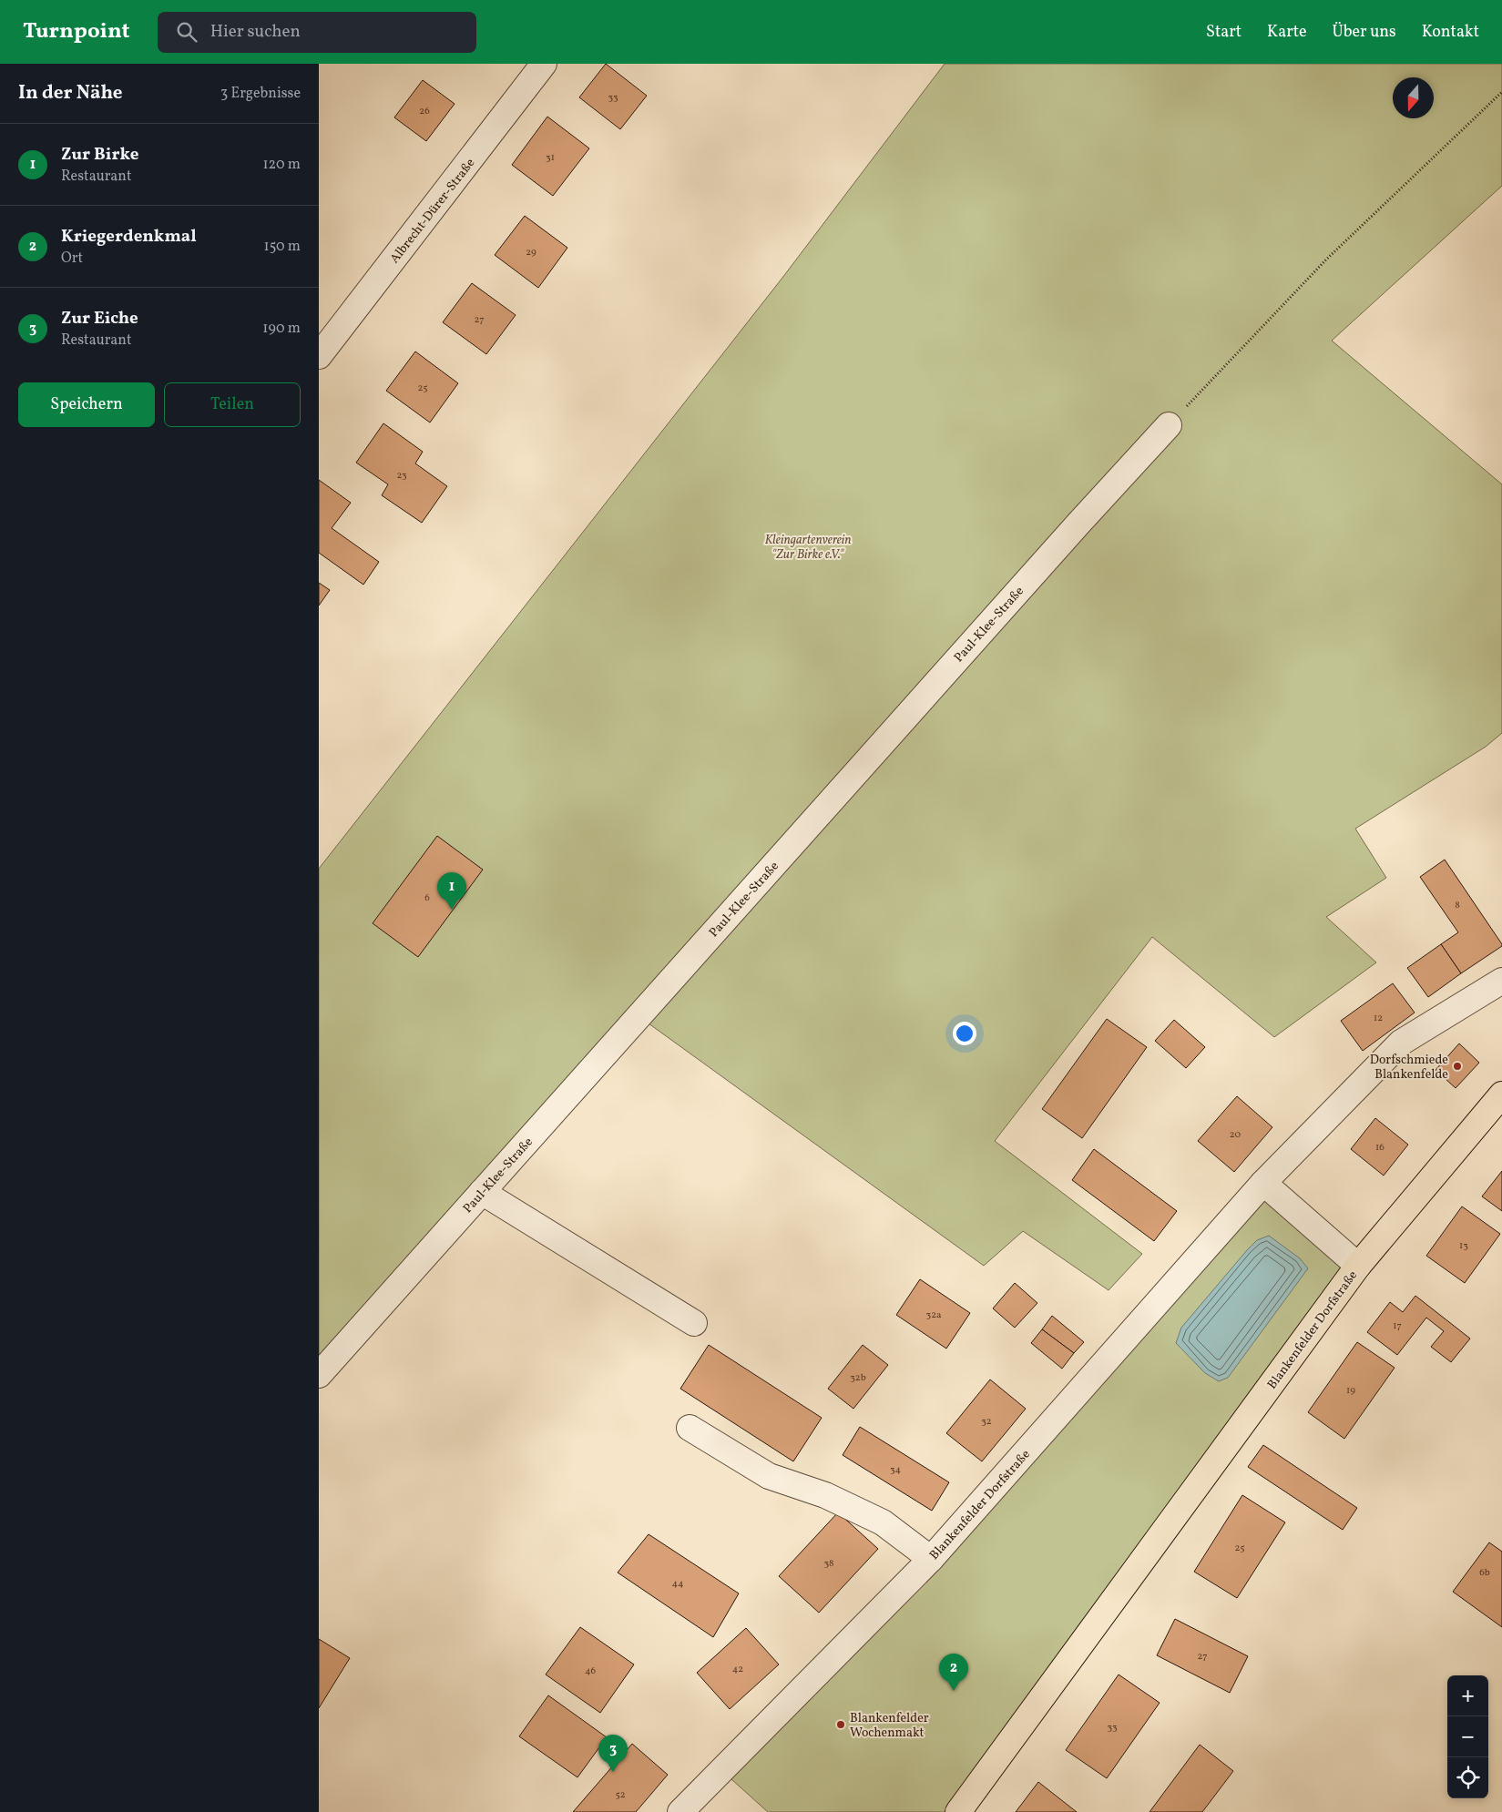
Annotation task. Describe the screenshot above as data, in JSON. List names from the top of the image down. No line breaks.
{"streets":{"main road":["Blankenfelder Dorfstraße"],"street":["Albrecht-Dürer-Straße","Paul-Klee-Straße"]},"parks":["Kleingartenverein \"Zur Birke e.V.\""],"places":["Dorfschmiede Blankenfelde","Blankenfelder Wochenmakt"],"house_numbers":["33","26","31","29","27","25","23","6","8","12","20","16","13","32a","17","32b","19","32","34","25","38","6b","44","27","42","46","33","52"],"north":"bottom","page":{"header":"Turnpoint","search":"Hier suchen","nav":["Start","Karte","Über uns","Kontakt"],"heading":["In der Nähe","3 Ergebnisse"],"list":[{"mark":"1","name":"Zur Birke","note":"Restaurant","value":"120 m"},{"mark":"2","name":"Kriegerdenkmal","note":"Ort","value":"150 m"},{"mark":"3","name":"Zur Eiche","note":"Restaurant","value":"190 m"}],"buttons":["Speichern","Teilen"],"pins":["1","2","3"],"map_buttons":["+","−"]}}
